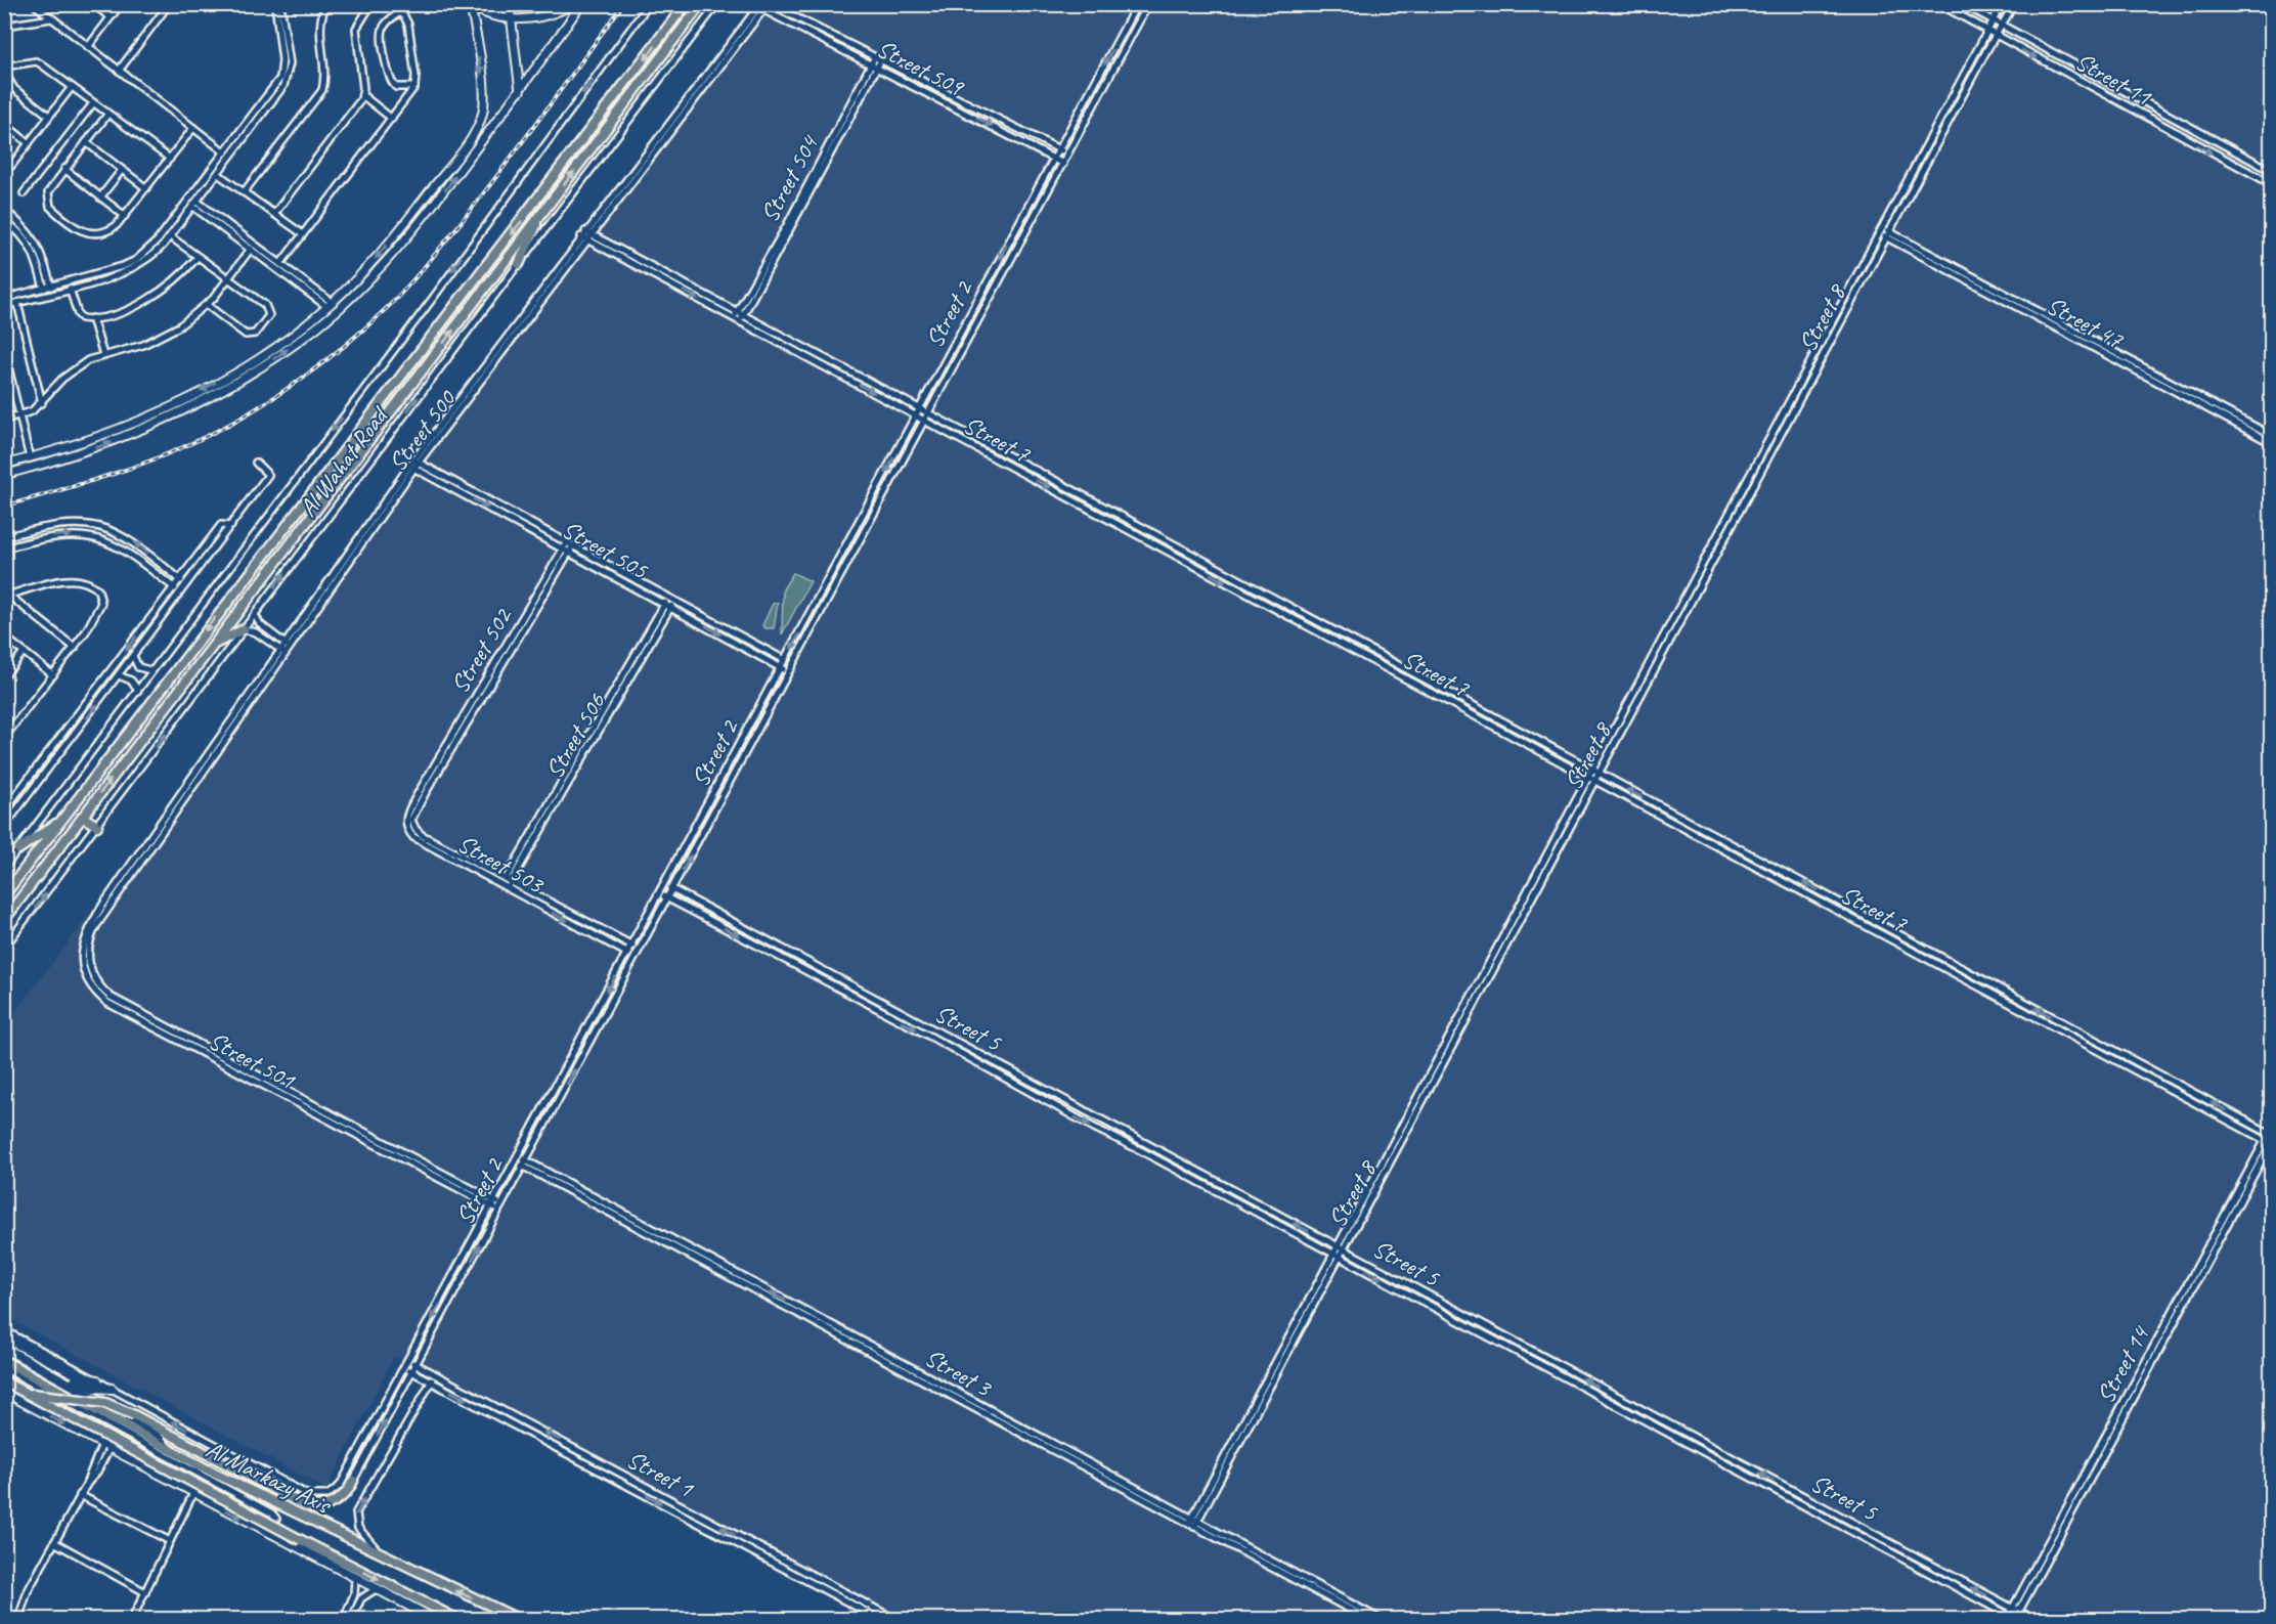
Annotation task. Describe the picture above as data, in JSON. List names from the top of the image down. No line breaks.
{"streets":{"highway":["Al Wahat Road","Al Markazy Axis"],"street":["Street 509","Street 11","Street 504","Street 2","Street 8","Street 47","Street 500","Street 7","Street 505","Street 502","Street 506","Street 503","Street 5","Street 501","Street 14","Street 3","Street 1"]},"crossings":[["Street 509","Street 504"],["Street 509","Street 2"],["Street 509","Street 500"],["Street 11","Street 8"],["Street 504","Street 7"],["Street 2","Street 7"],["Street 2","Street 505"],["Street 2","Street 503"],["Street 2","Street 5"],["Street 2","Street 501"],["Street 2","Street 3"],["Street 2","Street 1"],["Street 2","Al Markazy Axis"],["Street 8","Street 47"],["Street 8","Street 7"],["Street 8","Street 5"],["Street 8","Street 3"],["Street 500","Street 7"],["Street 500","Street 505"],["Street 500","Street 501"],["Street 7","Street 14"],["Street 505","Street 502"],["Street 505","Street 506"],["Street 502","Street 503"],["Street 506","Street 503"],["Street 5","Street 14"]]}
